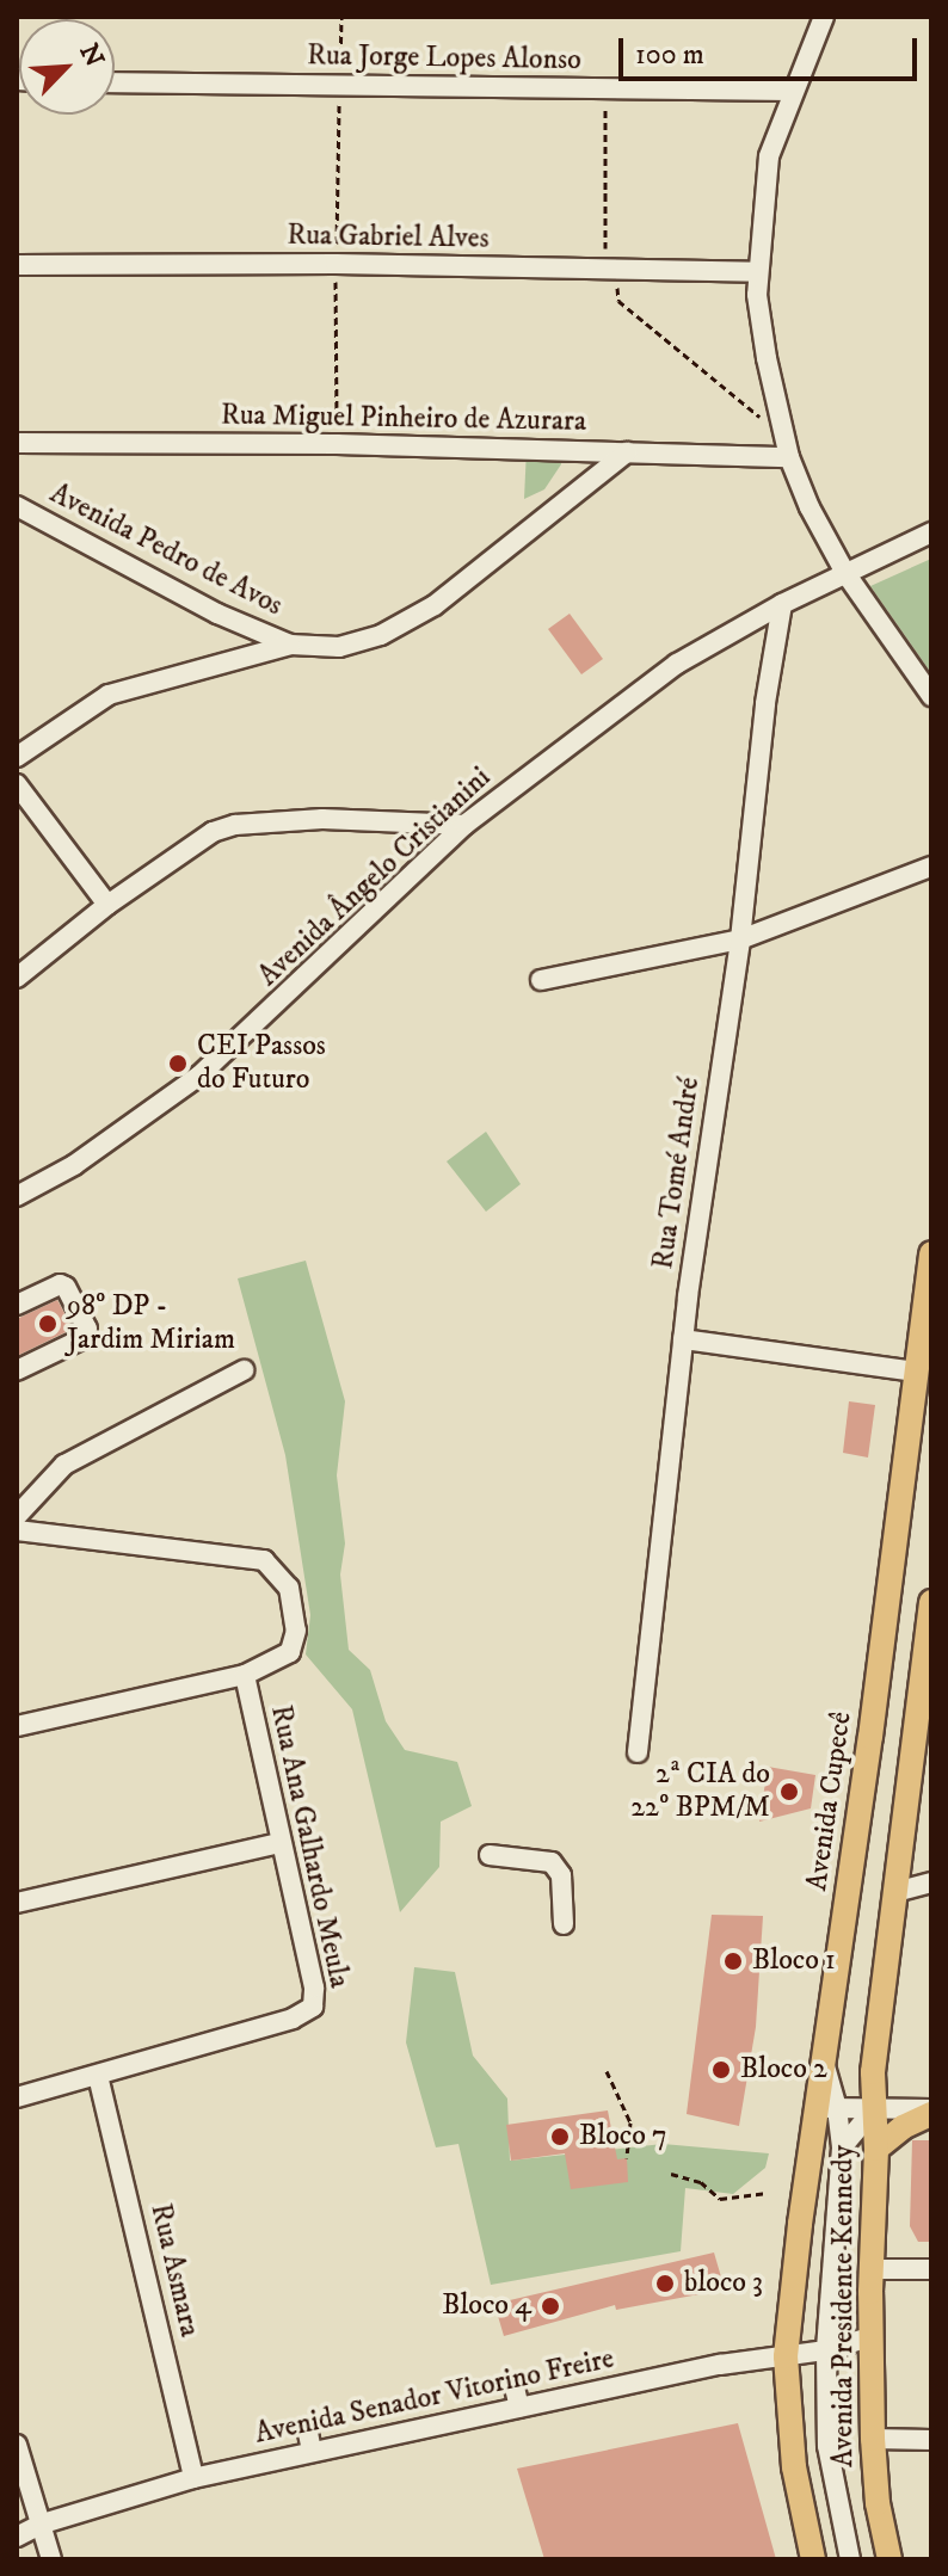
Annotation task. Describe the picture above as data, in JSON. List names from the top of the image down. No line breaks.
{"streets":{"main road":["Avenida Cupecê","Avenida Presidente Kennedy"],"street":["Rua Jorge Lopes Alonso","Rua Gabriel Alves","Rua Miguel Pinheiro de Azurara","Avenida Pedro de Avos","Avenida Ângelo Cristianini","Rua Tomé André","Rua Ana Galhardo Meula","Rua Asmara","Avenida Senador Vitorino Freire"]},"crossings":[["Rua Miguel Pinheiro de Azurara","Avenida Pedro de Avos"],["Avenida Ângelo Cristianini","Rua Tomé André"],["Avenida Cupecê","Avenida Presidente Kennedy"],["Avenida Cupecê","Avenida Senador Vitorino Freire"],["Rua Ana Galhardo Meula","Rua Asmara"],["Rua Asmara","Avenida Senador Vitorino Freire"],["Avenida Presidente Kennedy","Avenida Senador Vitorino Freire"]],"places":["CEI Passos do Futuro","98º DP - Jardim Miriam","2ª CIA do 22º BPM/M","Bloco 1","Bloco 2","Bloco 7","bloco 3","Bloco 4"],"scale_bar":"100 m","north":"top right"}
